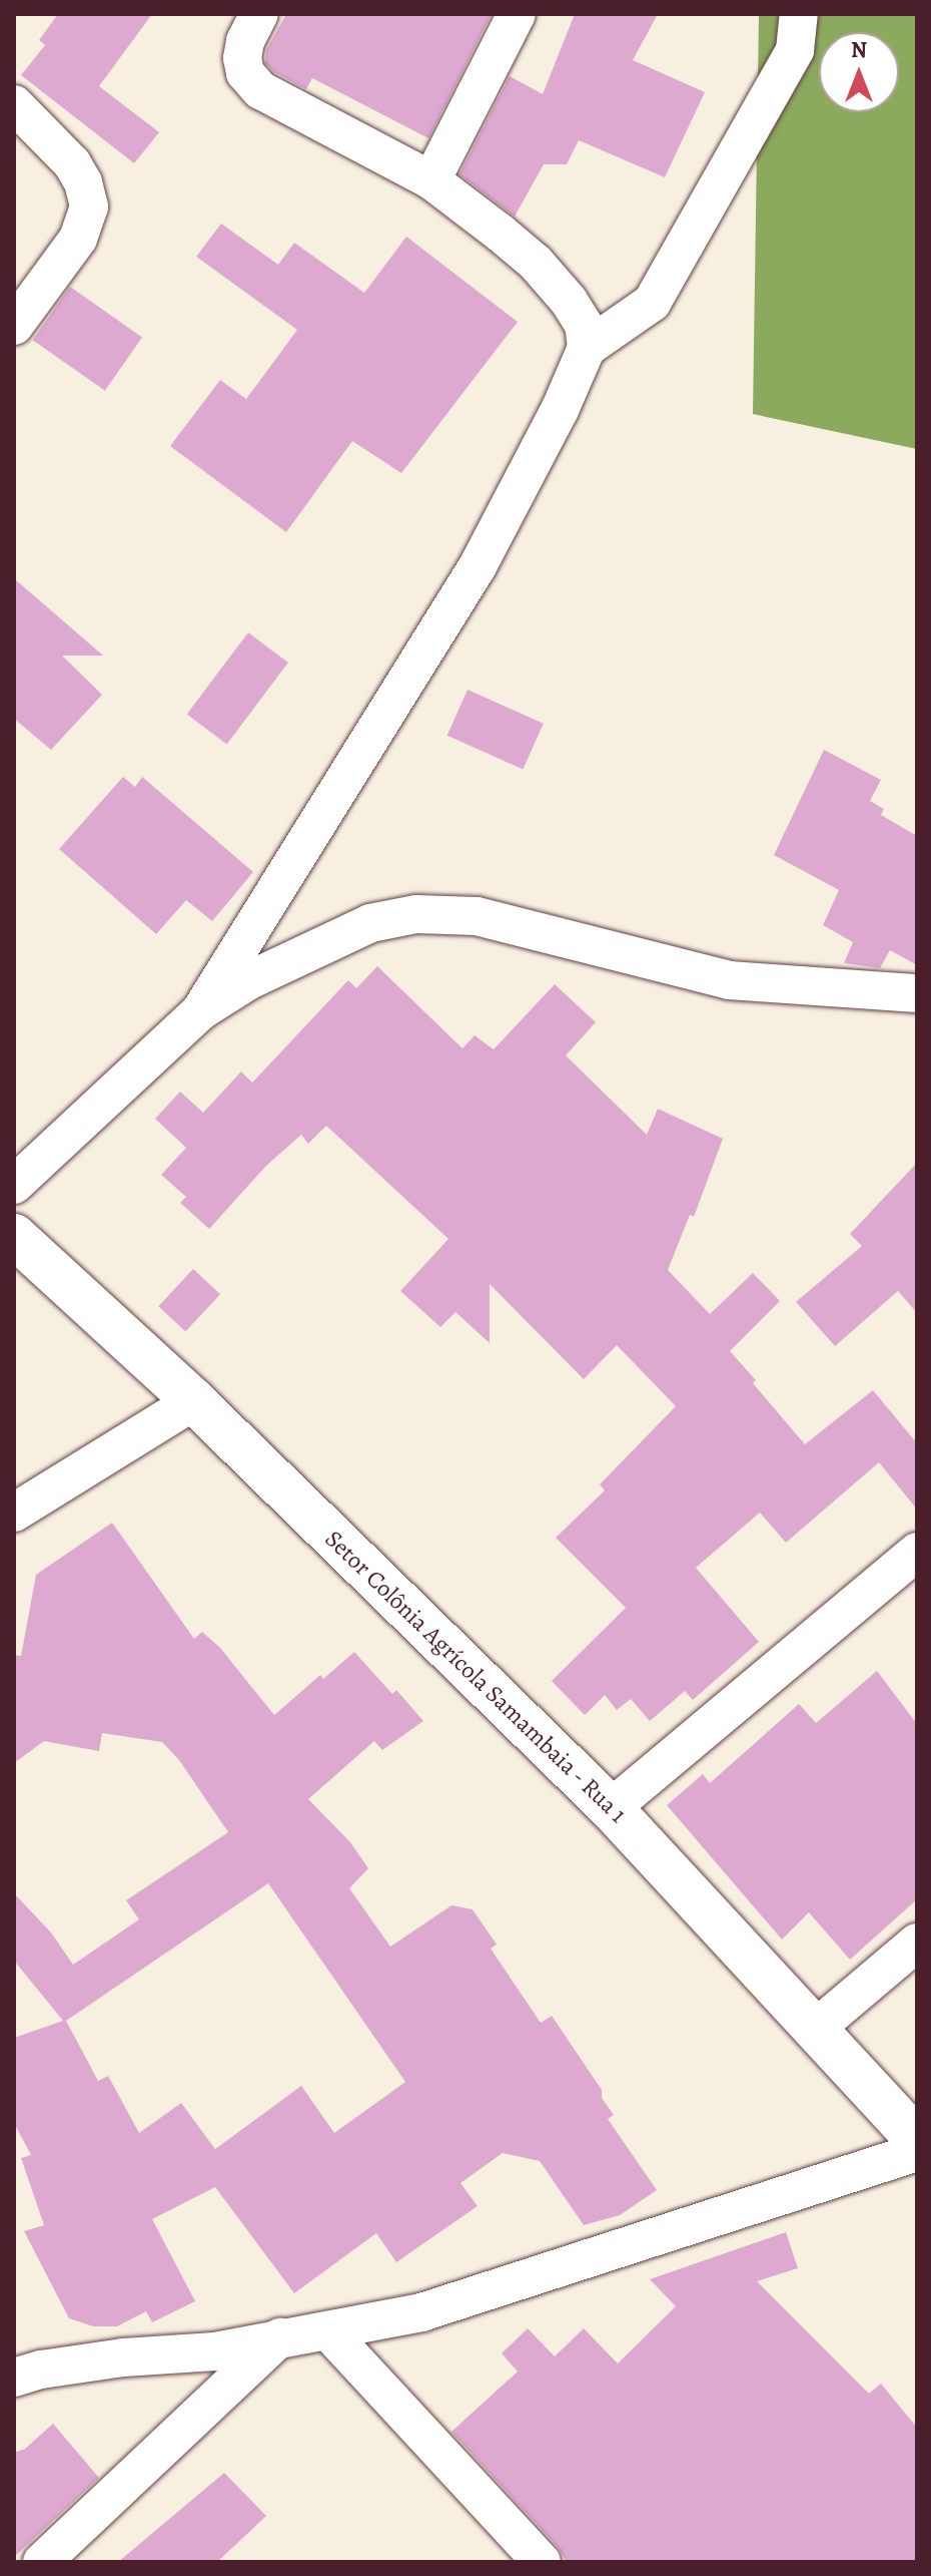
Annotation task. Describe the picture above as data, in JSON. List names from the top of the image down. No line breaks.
{"streets":{"street":["Setor Colônia Agrícola Samambaia - Rua 1"]},"north":"top"}
